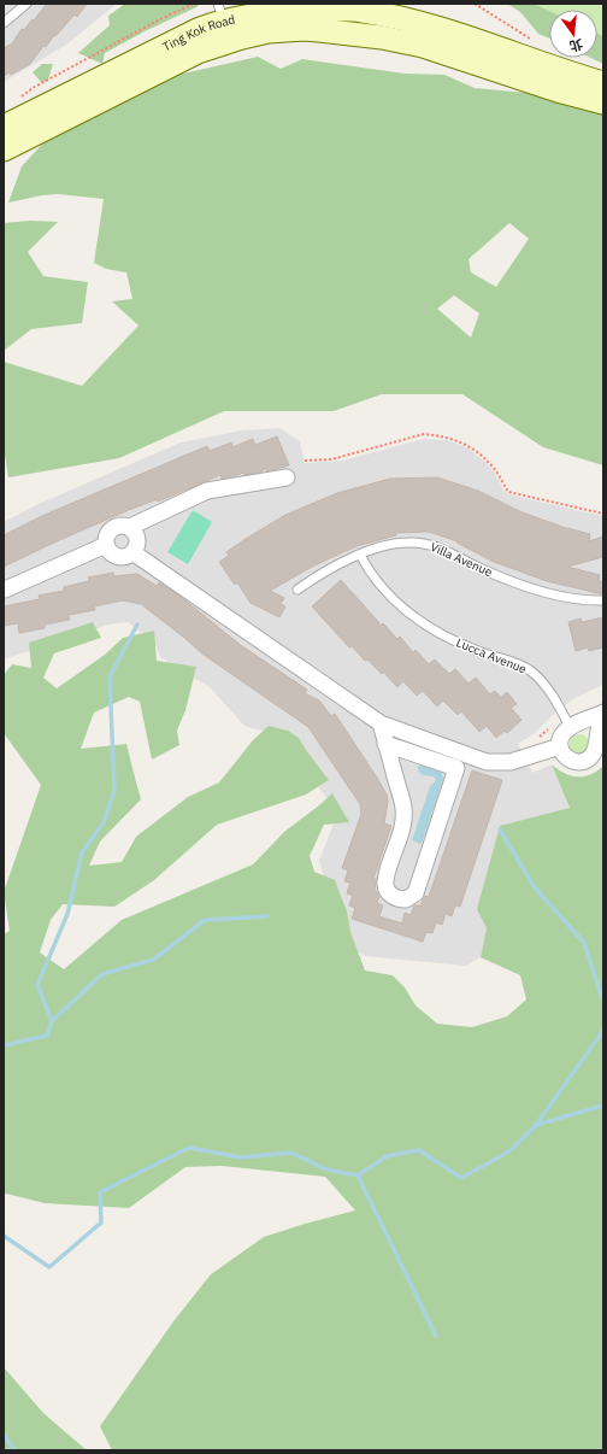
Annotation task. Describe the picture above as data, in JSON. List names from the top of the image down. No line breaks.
{"streets":{"main road":["Ting Kok Road"],"lane":["Villa Avenue","Lucca Avenue"]},"crossings":[["Villa Avenue","Lucca Avenue"]],"north":"bottom"}
